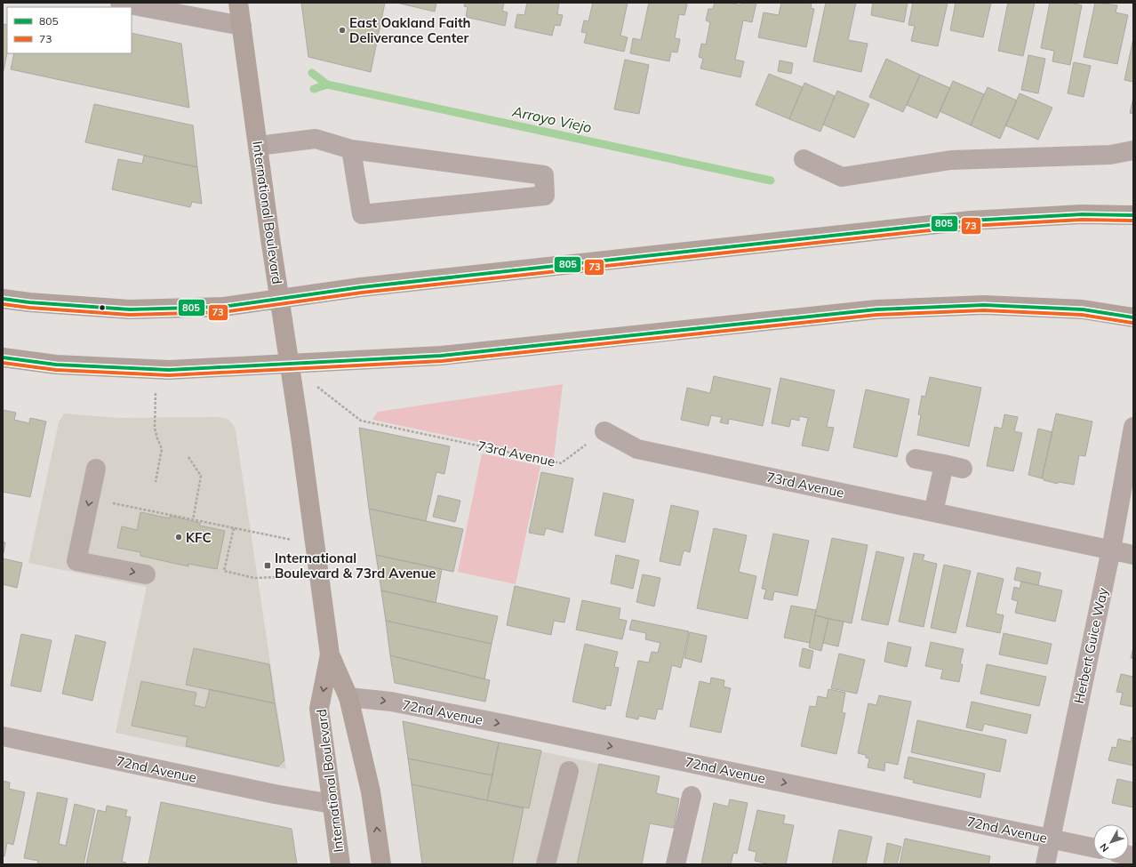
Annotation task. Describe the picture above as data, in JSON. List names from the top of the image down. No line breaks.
{"streets":{"main road":["International Boulevard"],"street":["73rd Avenue","Herbert Guice Way","72nd Avenue"]},"crossings":[["International Boulevard","73rd Avenue"],["International Boulevard","72nd Avenue"],["73rd Avenue","Herbert Guice Way"],["Herbert Guice Way","72nd Avenue"]],"one_way":["72nd Avenue"],"water":["Arroyo Viejo"],"places":{"other":["East Oakland Faith Deliverance Center","KFC"],"transit":["International Boulevard & 73rd Avenue"]},"lines":["transit line 805","transit line 73"],"legend":["805","73"],"north":"bottom left"}
